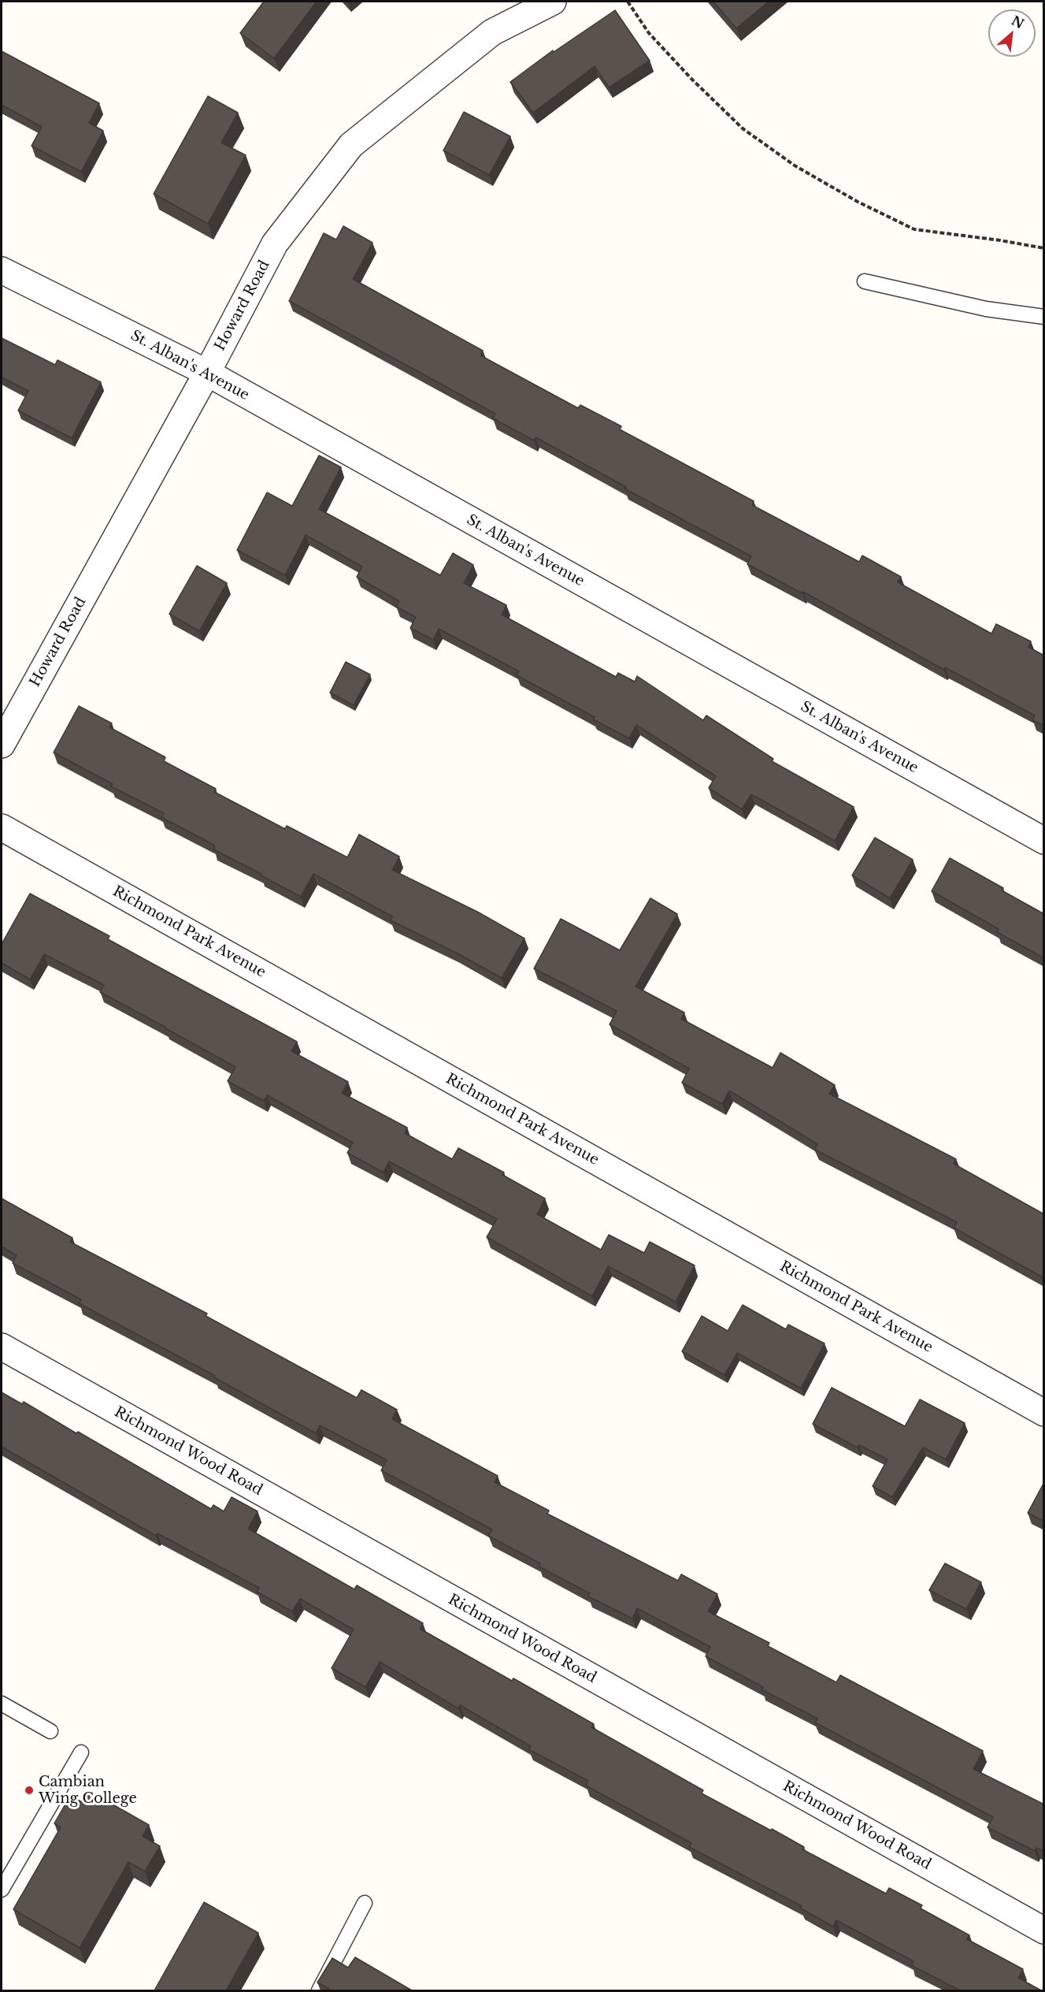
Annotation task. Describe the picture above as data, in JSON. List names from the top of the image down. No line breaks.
{"streets":{"street":["Howard Road","St. Alban's Avenue","Richmond Park Avenue","Richmond Wood Road"]},"crossings":[["Howard Road","St. Alban's Avenue"]],"places":["Cambian Wing College"],"north":"top right"}
